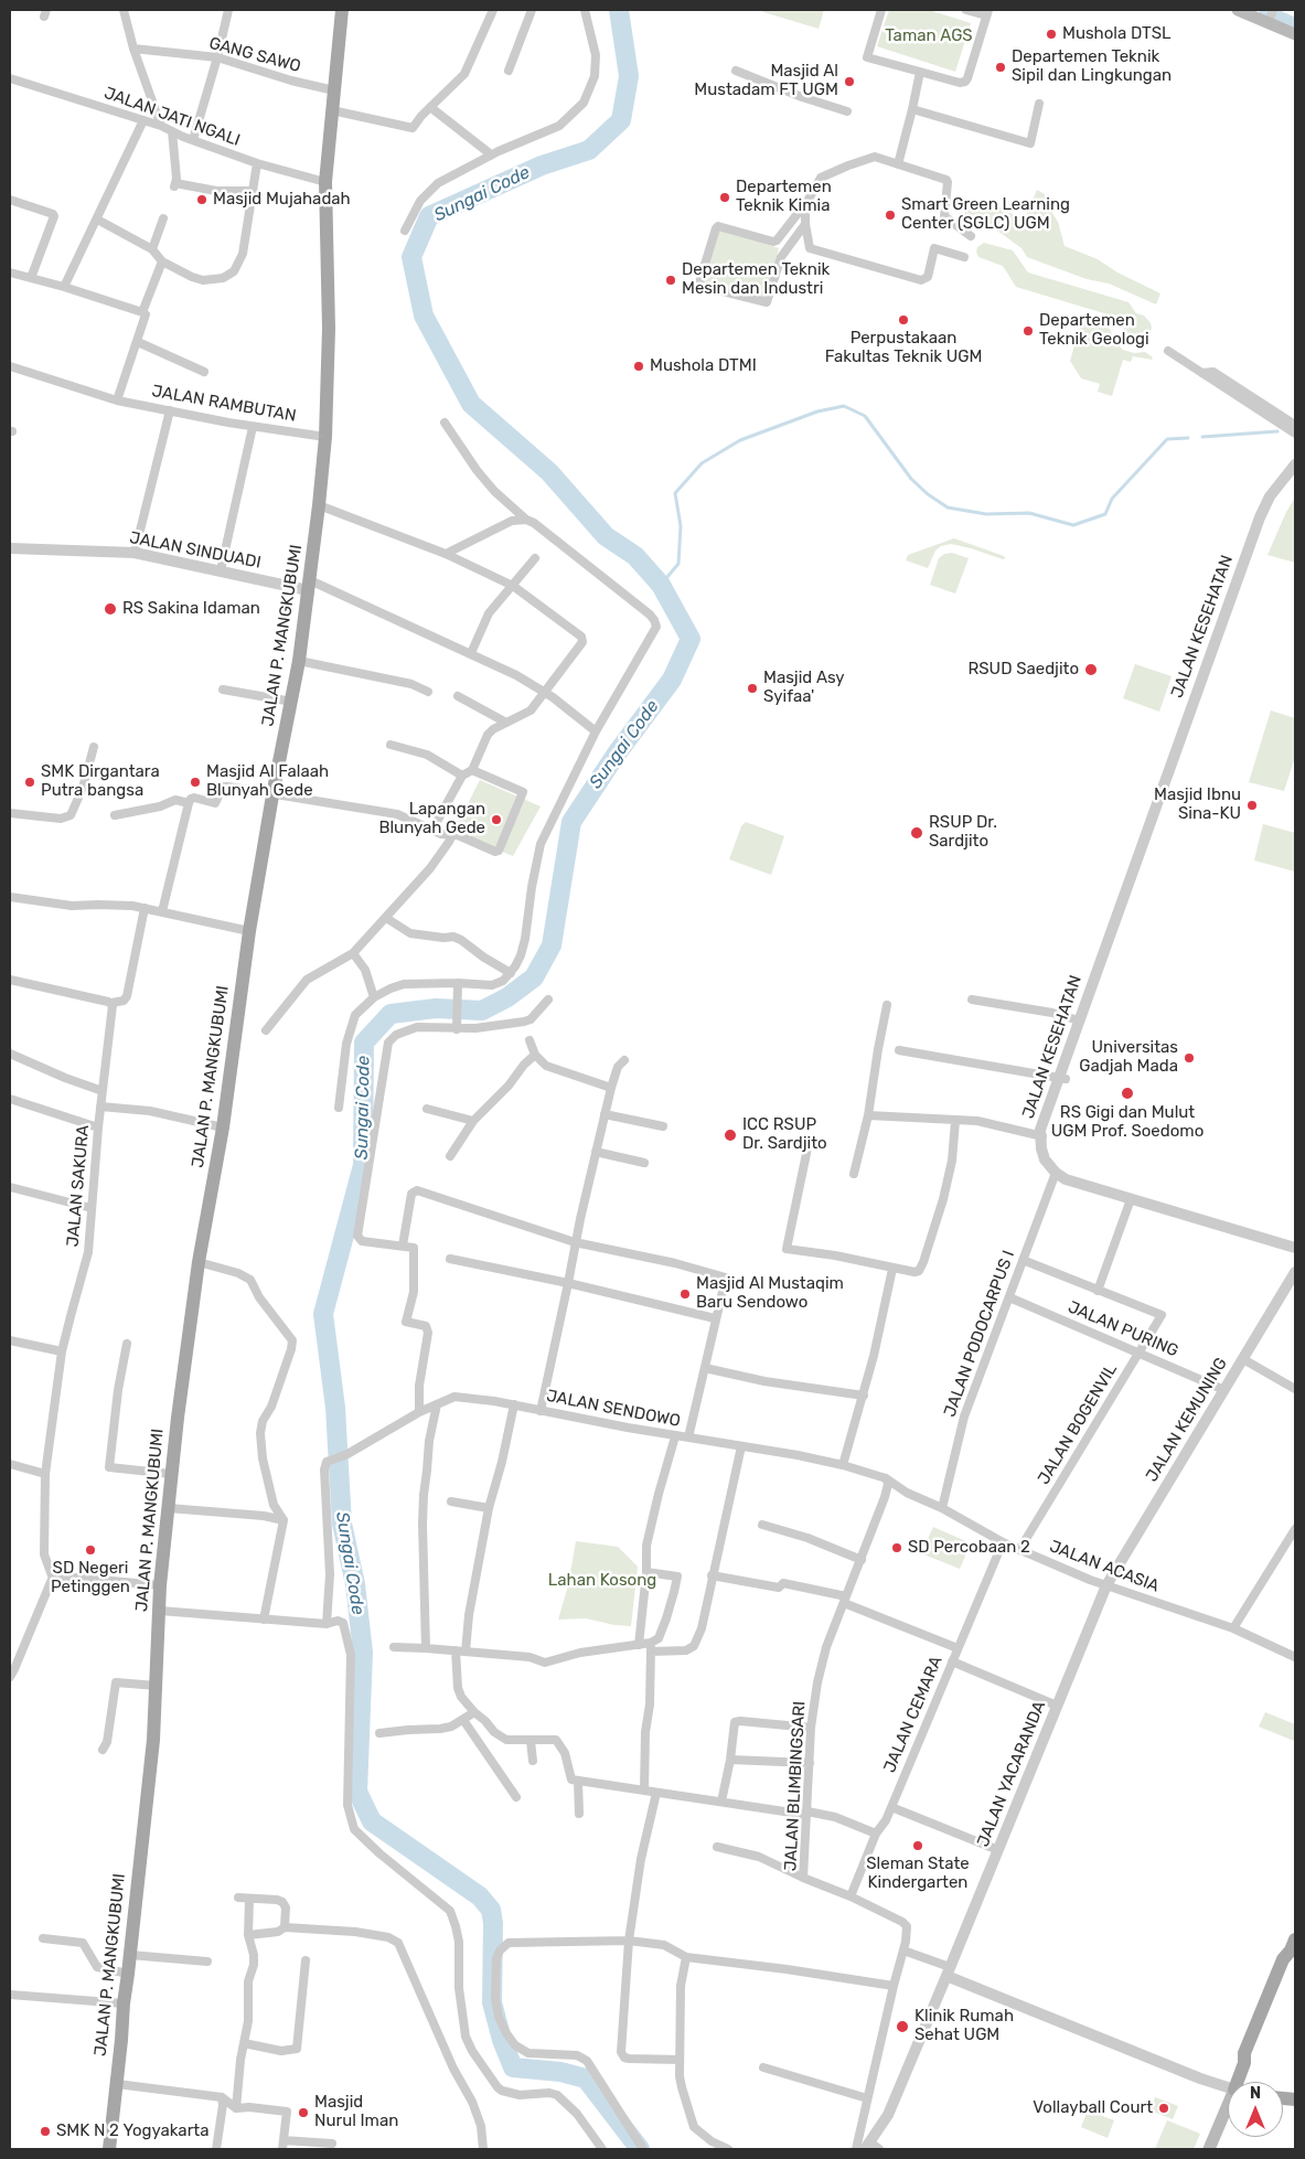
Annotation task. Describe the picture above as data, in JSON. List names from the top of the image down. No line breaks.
{"streets":{"main road":["JALAN P. MANGKUBUMI"],"street":["GANG SAWO","JALAN JATI NGALI","JALAN RAMBUTAN","JALAN SINDUADI","JALAN KESEHATAN","JALAN SAKURA","JALAN PURING","JALAN PODOCARPUS I","JALAN SENDOWO","JALAN KEMUNING","JALAN BOGENVIL","JALAN ACASIA","JALAN CEMARA","JALAN YACARANDA","JALAN BLIMBINGSARI"]},"crossings":[["GANG SAWO","JALAN P. MANGKUBUMI"],["JALAN JATI NGALI","JALAN P. MANGKUBUMI"],["JALAN RAMBUTAN","JALAN P. MANGKUBUMI"],["JALAN SINDUADI","JALAN P. MANGKUBUMI"],["JALAN PURING","JALAN PODOCARPUS I"],["JALAN PURING","JALAN KEMUNING"],["JALAN PURING","JALAN BOGENVIL"],["JALAN PODOCARPUS I","JALAN ACASIA"],["JALAN SENDOWO","JALAN ACASIA"],["JALAN SENDOWO","JALAN BLIMBINGSARI"],["JALAN KEMUNING","JALAN ACASIA"],["JALAN KEMUNING","JALAN YACARANDA"],["JALAN BOGENVIL","JALAN ACASIA"],["JALAN ACASIA","JALAN CEMARA"],["JALAN ACASIA","JALAN YACARANDA"],["JALAN CEMARA","JALAN BLIMBINGSARI"]],"water":["Sungai Code"],"parks":["Taman AGS","Lahan Kosong"],"places":["Mushola DTSL","Departemen Teknik Sipil dan Lingkungan","Masjid Al Mustadam FT UGM","Departemen Teknik Kimia","Masjid Mujahadah","Smart Green Learning Center (SGLC) UGM","Departemen Teknik Mesin dan Industri","Perpustakaan Fakultas Teknik UGM","Departemen Teknik Geologi","Mushola DTMI","RS Sakina Idaman","RSUD Saedjito","Masjid Asy Syifaa'","SMK Dirgantara Putra bangsa","Masjid Al Falaah Blunyah Gede","Masjid Ibnu Sina-KU","Lapangan Blunyah Gede","RSUP Dr. Sardjito","Universitas Gadjah Mada","RS Gigi dan Mulut UGM Prof. Soedomo","ICC RSUP Dr. Sardjito","Masjid Al Mustaqim Baru Sendowo","SD Percobaan 2","SD Negeri Petinggen","Sleman State Kindergarten","Klinik Rumah Sehat UGM","Vollayball Court","Masjid Nurul Iman","SMK N 2 Yogyakarta"],"north":"top"}
